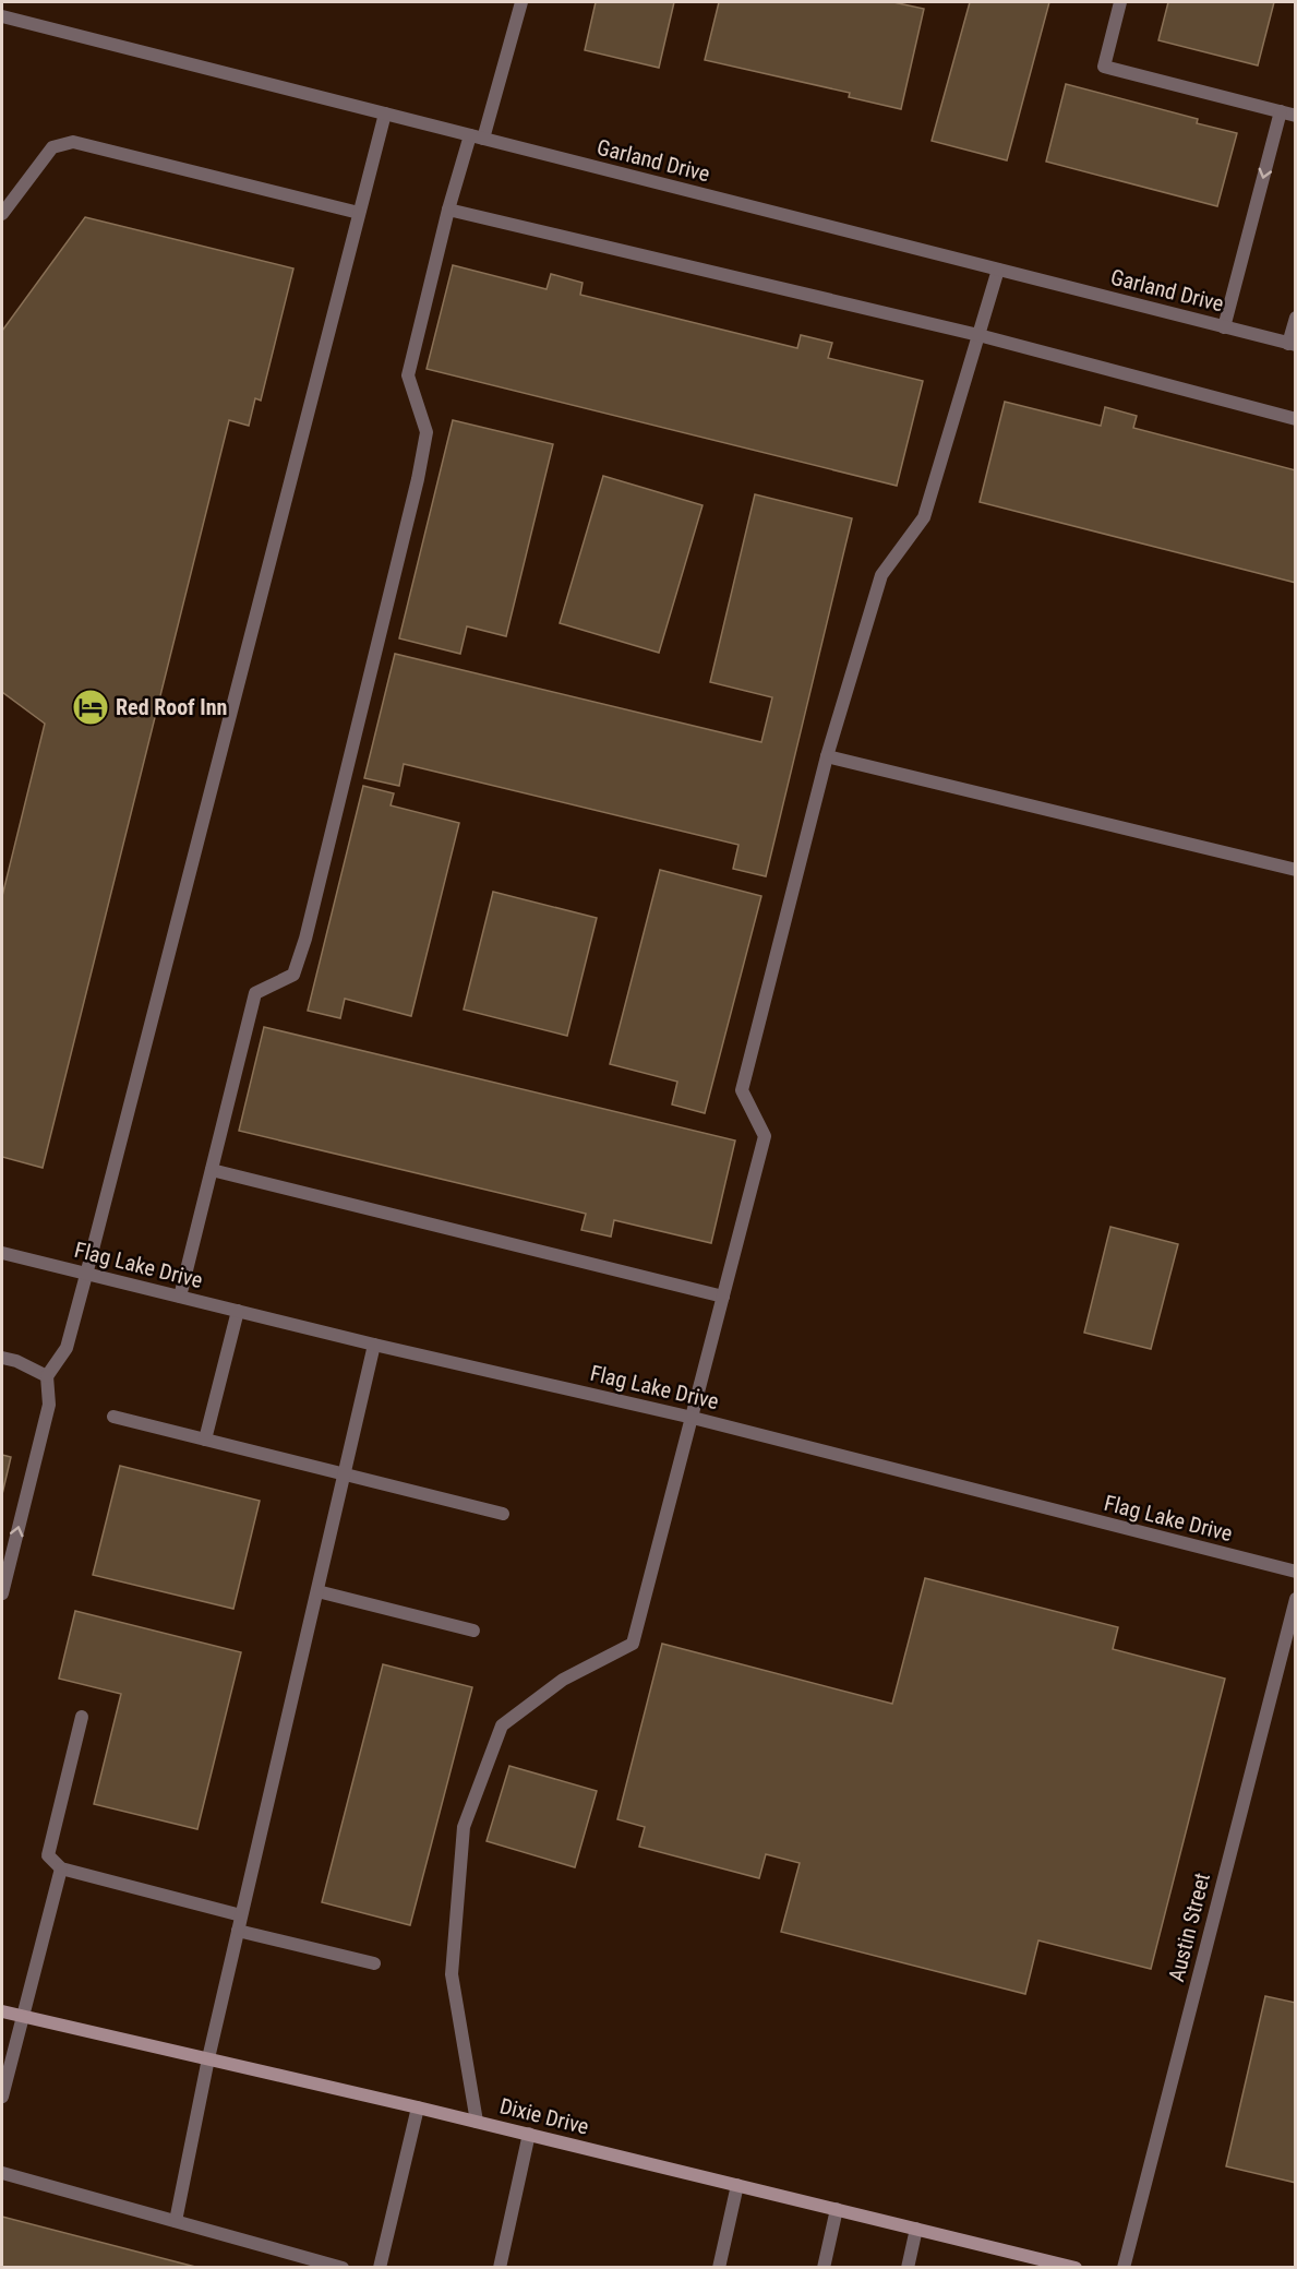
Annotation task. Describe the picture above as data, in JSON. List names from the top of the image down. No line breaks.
{"streets":{"main road":["Dixie Drive"],"street":["Garland Drive","Flag Lake Drive","Austin Street"]},"places":{"hotel":["Red Roof Inn"]}}
